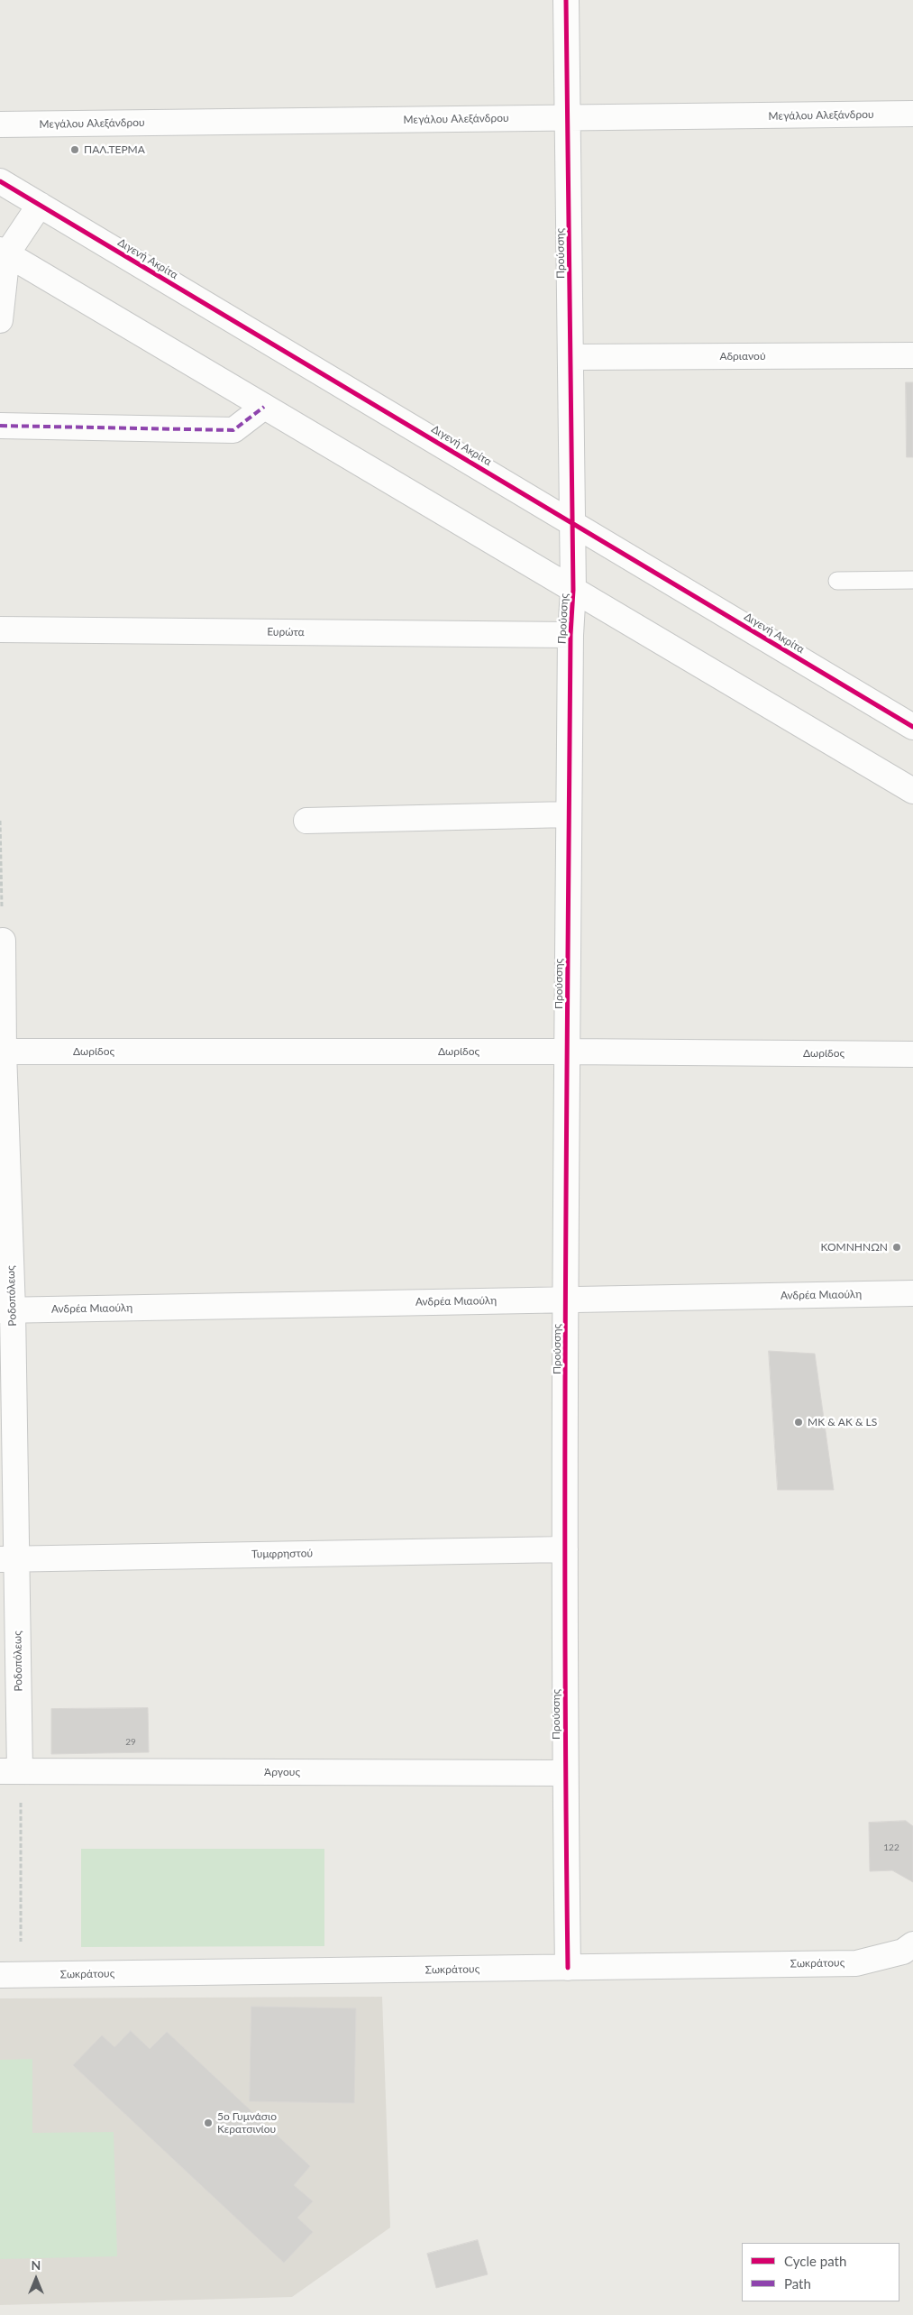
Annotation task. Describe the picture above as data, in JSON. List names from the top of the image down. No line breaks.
{"streets":{"street":["Μεγάλου Αλεξάνδρου","Προύσσης","Διγενή Ακρίτα","Αδριανού","Ευρώτα","Δωρίδος","Ανδρέα Μιαούλη","Ροδοπόλεως","Τυμφρηστού","Άργους","Σωκράτους"]},"crossings":[["Μεγάλου Αλεξάνδρου","Προύσσης"],["Προύσσης","Διγενή Ακρίτα"],["Προύσσης","Αδριανού"],["Προύσσης","Ευρώτα"],["Προύσσης","Δωρίδος"],["Προύσσης","Ανδρέα Μιαούλη"],["Προύσσης","Τυμφρηστού"],["Προύσσης","Άργους"],["Προύσσης","Σωκράτους"],["Δωρίδος","Ροδοπόλεως"],["Ανδρέα Μιαούλη","Ροδοπόλεως"],["Ροδοπόλεως","Τυμφρηστού"],["Ροδοπόλεως","Άργους"]],"places":["ΠΑΛ.ΤΕΡΜΑ","ΚΟΜΝΗΝΩΝ","MK & AK & LS","5ο Γυμνάσιο Κερατσινίου"],"house_numbers":["29","122"],"legend":["Cycle path","Path"],"north":"top"}
